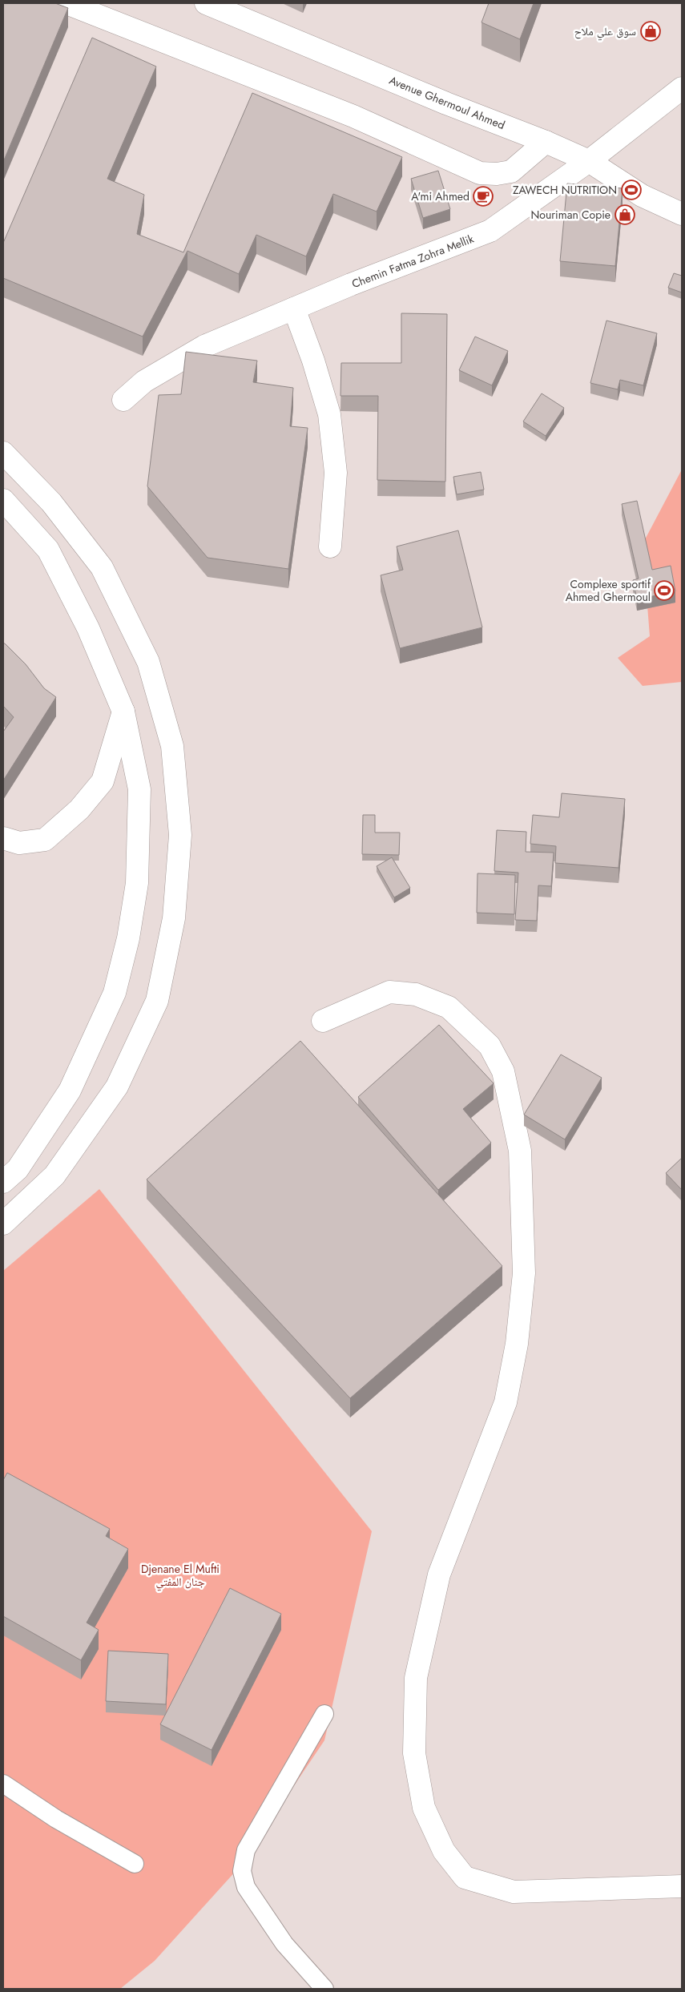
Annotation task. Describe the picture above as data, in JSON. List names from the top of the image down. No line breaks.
{"streets":{"main road":["Avenue Ghermoul Ahmed","Chemin Fatma Zohra Mellik"]},"crossings":[["Avenue Ghermoul Ahmed","Chemin Fatma Zohra Mellik"]],"parks":["Djenane El Mufti جنان المفتي"],"places":{"shop":["سوق علي ملاح","Nouriman Copie"],"sports":["ZAWECH NUTRITION","Complexe sportif Ahmed Ghermoul"],"cafe":["A'mi Ahmed"]}}
